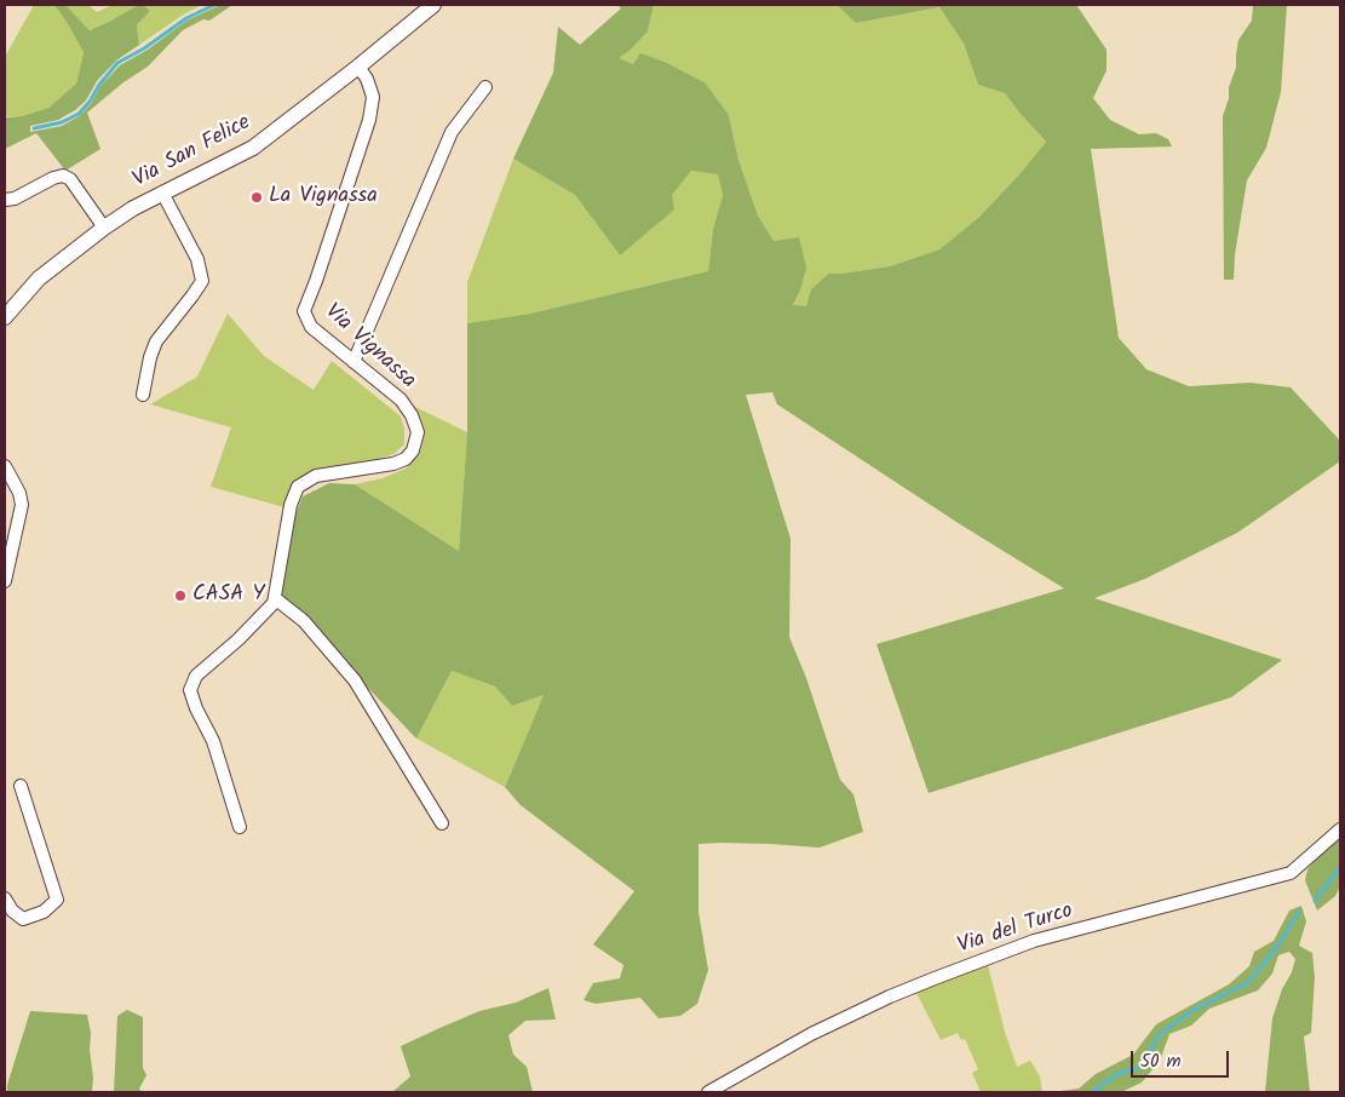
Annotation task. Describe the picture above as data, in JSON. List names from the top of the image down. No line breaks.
{"streets":{"street":["Via San Felice","Via Vignassa","Via del Turco"]},"crossings":[["Via San Felice","Via Vignassa"]],"places":["La Vignassa","CASA Y"],"scale_bar":"50 m"}
